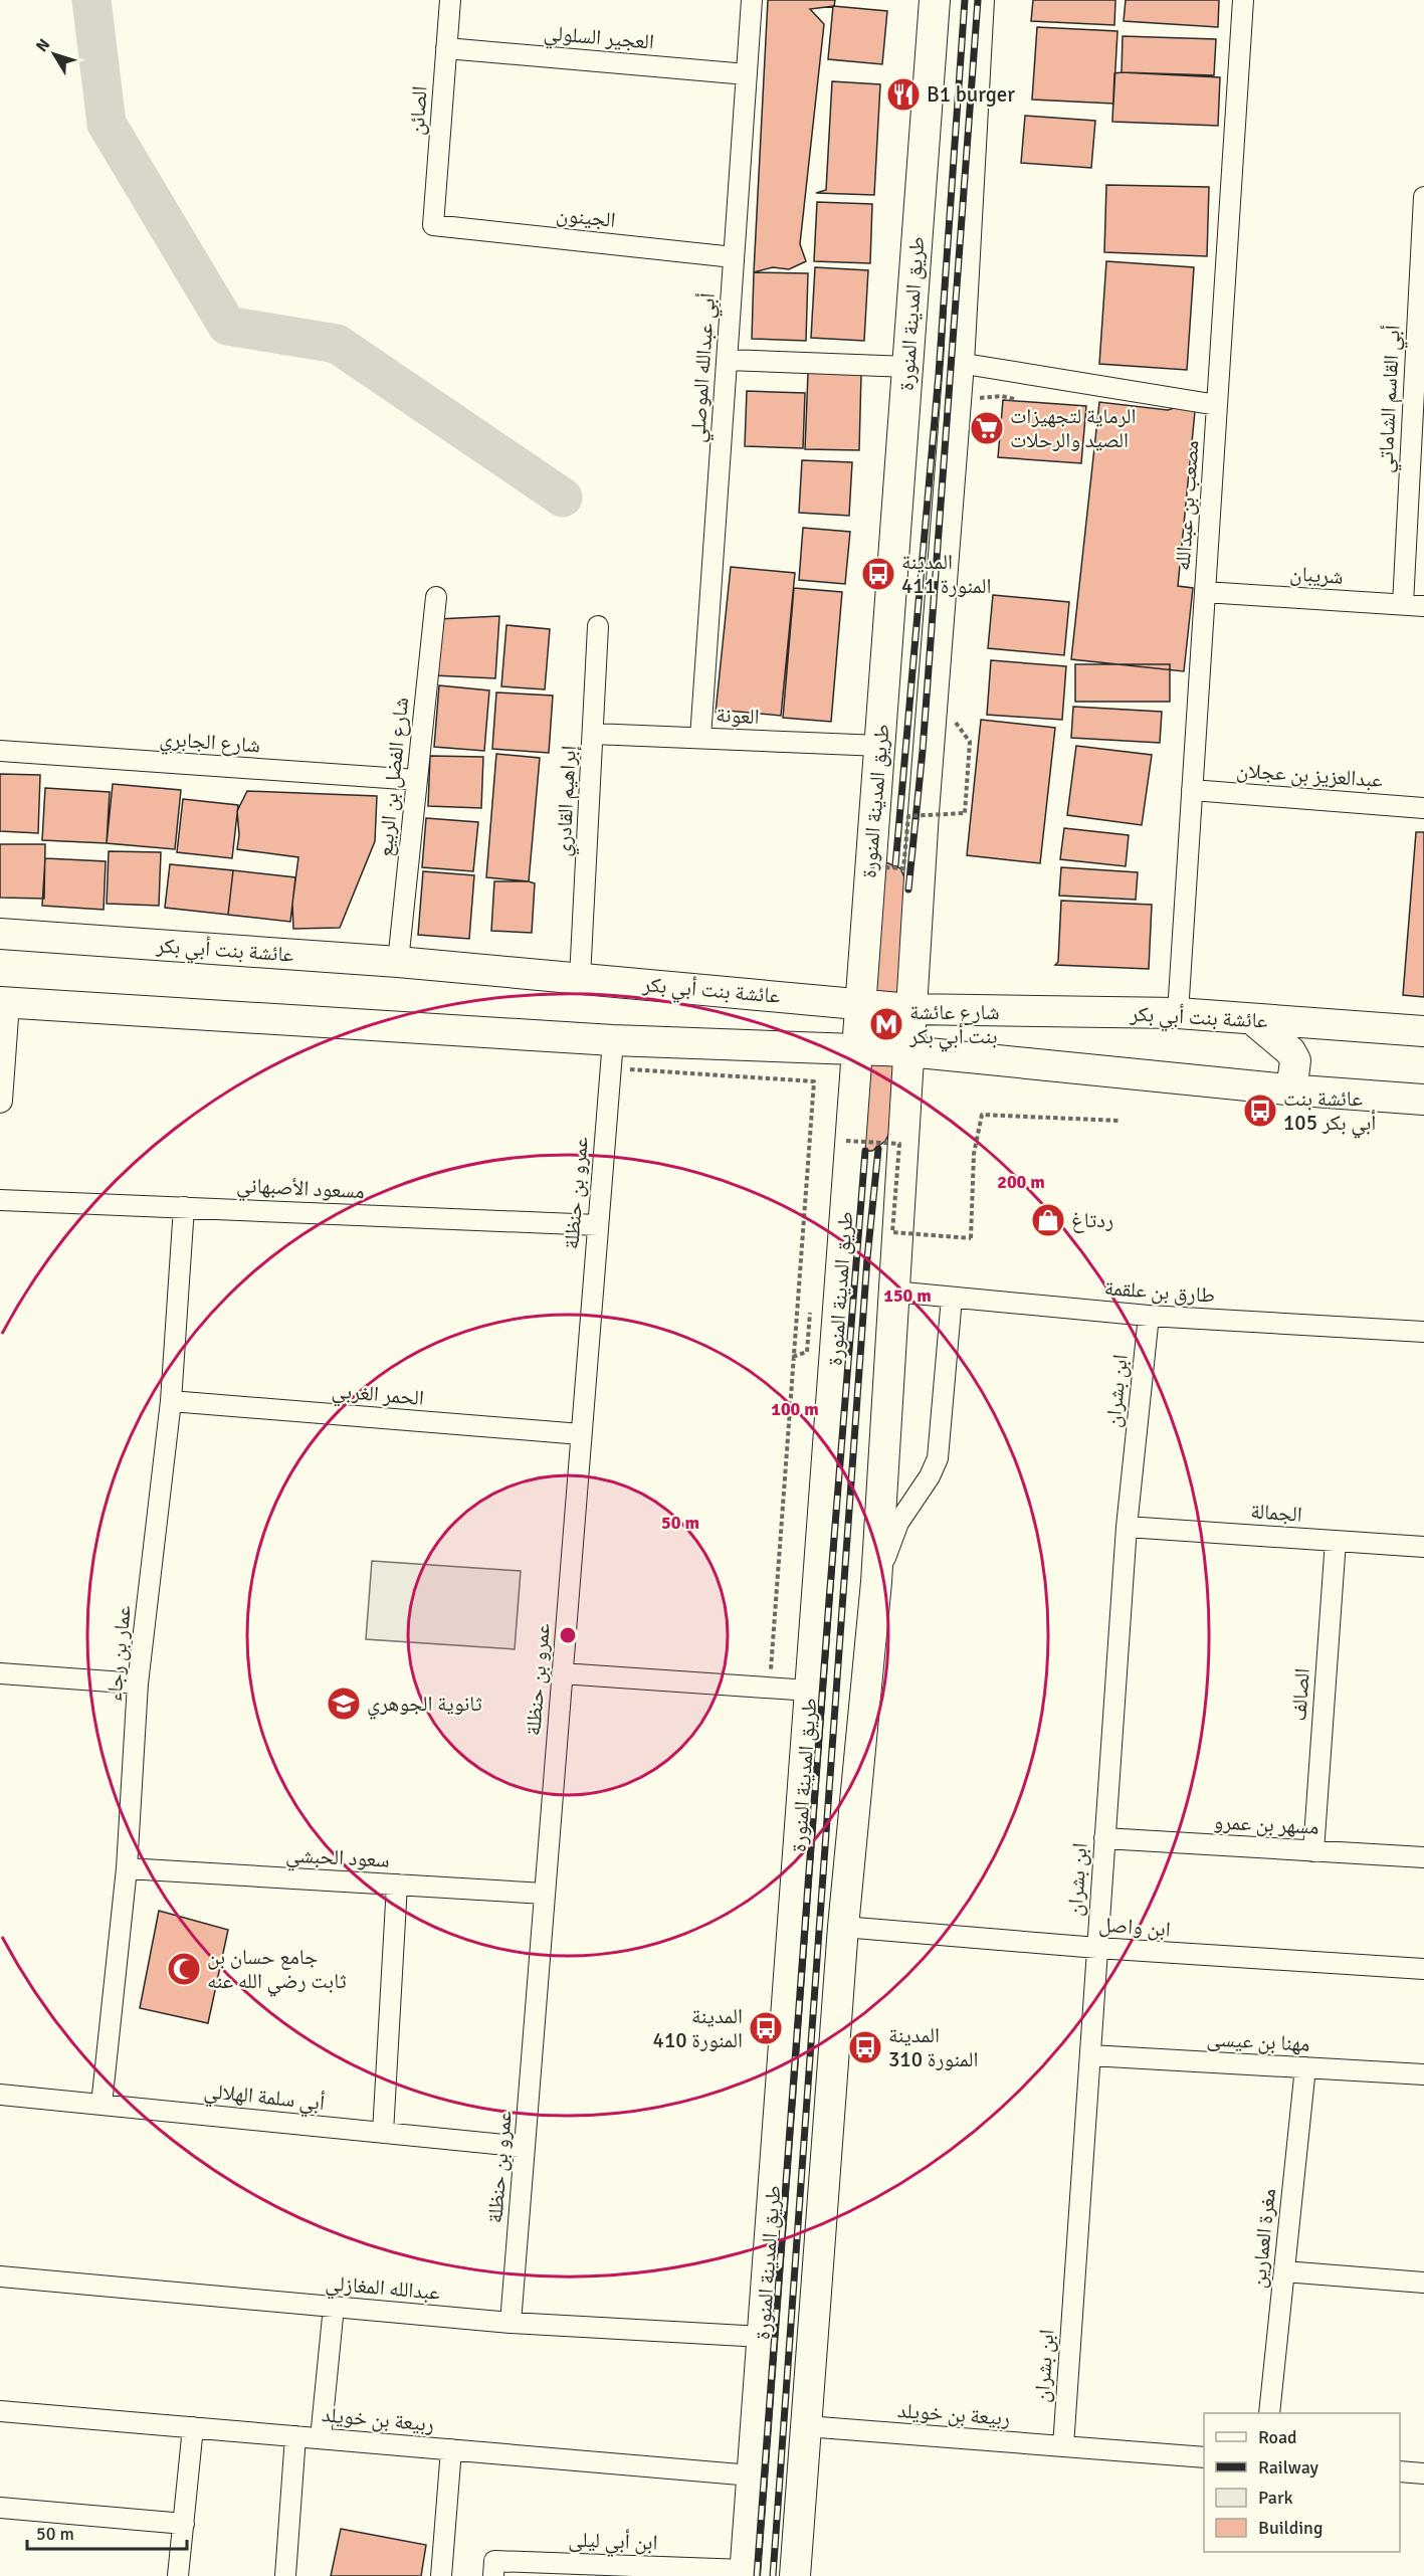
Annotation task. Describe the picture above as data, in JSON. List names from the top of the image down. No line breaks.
{"streets":{"main road":["طريق المدينة المنورة","عائشة بنت أبي بكر"],"street":["العجير السلولي","الصائن","الجينون","أبي عبدالله الموصلي","أبي القاسم الشاماتي","مصعب بن عبدالله","شريبان","العونة","شارع الجابري","عبدالعزيز بن عجلان","شارع الفضل بن الربيع","إبراهيم القادري","مسعود الأصبهاني","عمرو بن حنظلة","طارق بن علقمة","ابن بشران","الحمر الغربي","الجمالة","عمار بن رجاء","الصالف","مسهر بن عمرو","سعود الحبشي","ابن واصل","مهنا بن عيسى","أبي سلمة الهلالي","مغرة العمارين","عبدالله المغازلي","ربيعة بن خويلد","ابن أبي ليلى"]},"crossings":[["العجير السلولي","الصائن"],["العجير السلولي","أبي عبدالله الموصلي"],["الصائن","الجينون"],["الجينون","أبي عبدالله الموصلي"],["طريق المدينة المنورة","العونة"],["طريق المدينة المنورة","عائشة بنت أبي بكر"],["طريق المدينة المنورة","عبدالله المغازلي"],["طريق المدينة المنورة","ربيعة بن خويلد"],["طريق المدينة المنورة","ابن أبي ليلى"],["أبي عبدالله الموصلي","العونة"],["أبي القاسم الشاماتي","شريبان"],["مصعب بن عبدالله","شريبان"],["مصعب بن عبدالله","عبدالعزيز بن عجلان"],["مصعب بن عبدالله","عائشة بنت أبي بكر"],["العونة","إبراهيم القادري"],["شارع الجابري","شارع الفضل بن الربيع"],["شارع الفضل بن الربيع","عائشة بنت أبي بكر"],["إبراهيم القادري","عائشة بنت أبي بكر"],["مسعود الأصبهاني","عمرو بن حنظلة"],["مسعود الأصبهاني","عمار بن رجاء"],["عمرو بن حنظلة","الحمر الغربي"],["عمرو بن حنظلة","سعود الحبشي"],["عمرو بن حنظلة","أبي سلمة الهلالي"],["عمرو بن حنظلة","عبدالله المغازلي"],["طارق بن علقمة","ابن بشران"],["ابن بشران","الجمالة"],["ابن بشران","مسهر بن عمرو"],["ابن بشران","ابن واصل"],["ابن بشران","مهنا بن عيسى"],["ابن بشران","ربيعة بن خويلد"],["الحمر الغربي","عمار بن رجاء"],["الجمالة","الصالف"],["عمار بن رجاء","سعود الحبشي"],["عمار بن رجاء","أبي سلمة الهلالي"],["الصالف","مسهر بن عمرو"],["مهنا بن عيسى","مغرة العمارين"]],"places":{"restaurant":["B1 burger"],"supermarket":["الرماية لتجهيزات الصيد والرحلات"],"bus stop":["المدينة المنورة 411","عائشة بنت أبي بكر 105","المدينة المنورة 410","المدينة المنورة 310"],"metro station":["شارع عائشة بنت أبي بكر"],"shop":["ردتاغ"],"school or university":["ثانوية الجوهري"],"mosque":["جامع حسان بن ثابت رضي الله عنه"]},"legend":["Road","Railway","Park","Building"],"scale_bar":"50 m","north":"top left","rings":["200 m","150 m","100 m","50 m"]}
